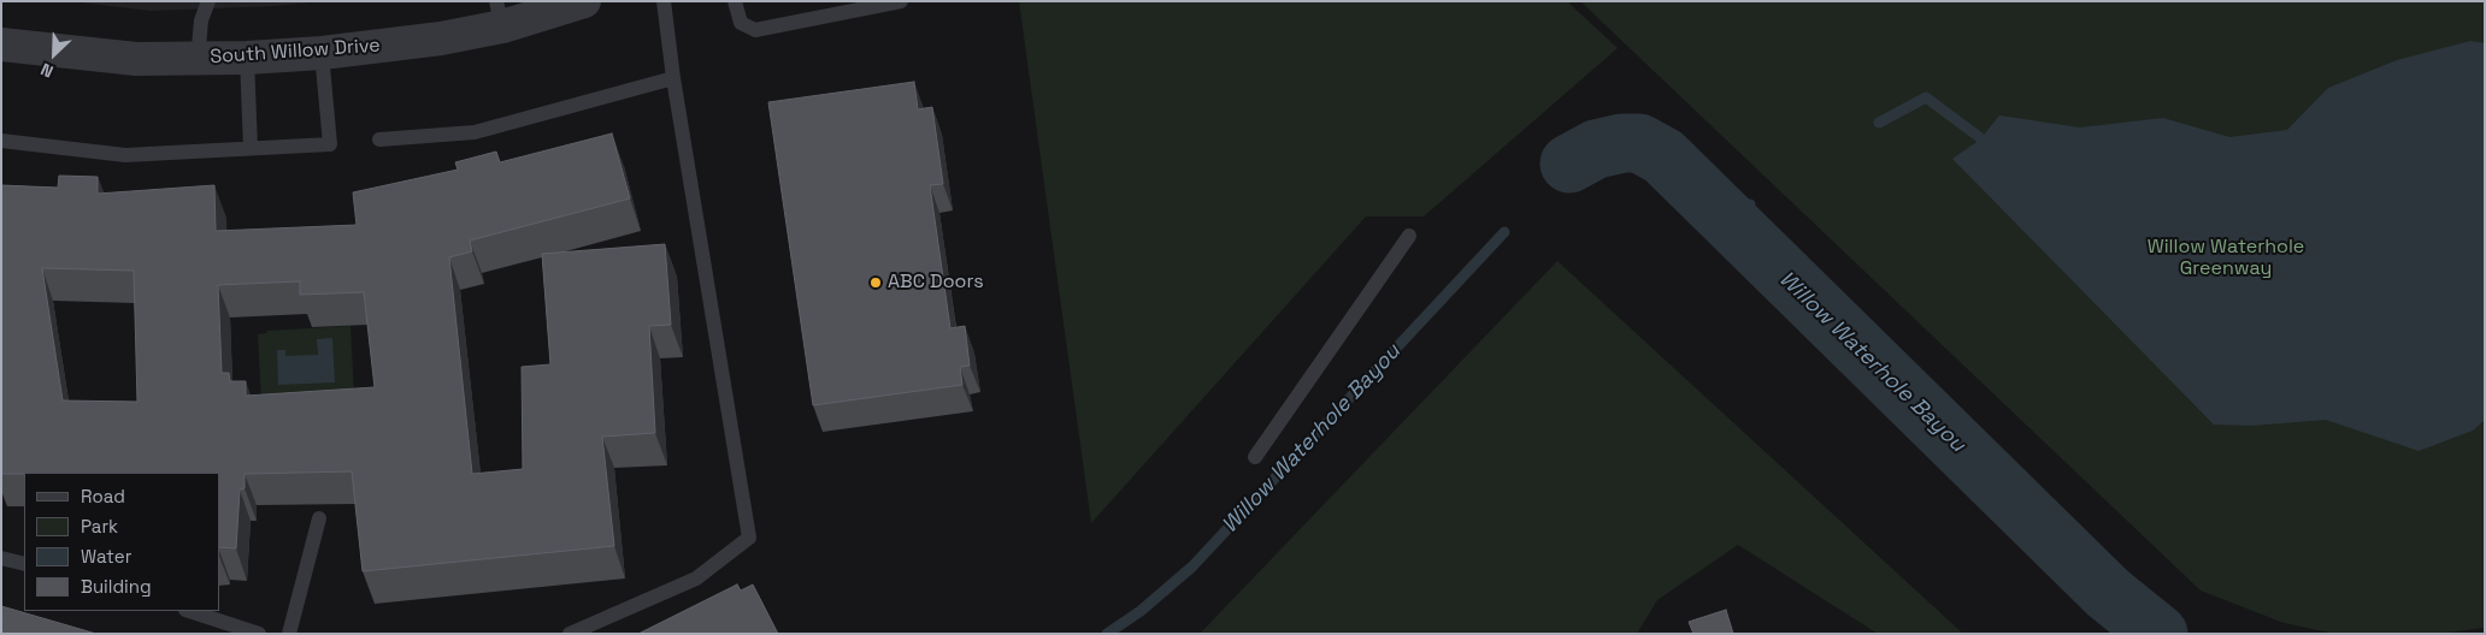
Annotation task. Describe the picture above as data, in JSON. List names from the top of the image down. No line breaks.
{"streets":{"street":["South Willow Drive"]},"water":["Willow Waterhole Bayou"],"parks":["Willow Waterhole Greenway"],"places":["ABC Doors"],"legend":["Road","Park","Water","Building"],"north":"bottom left"}
